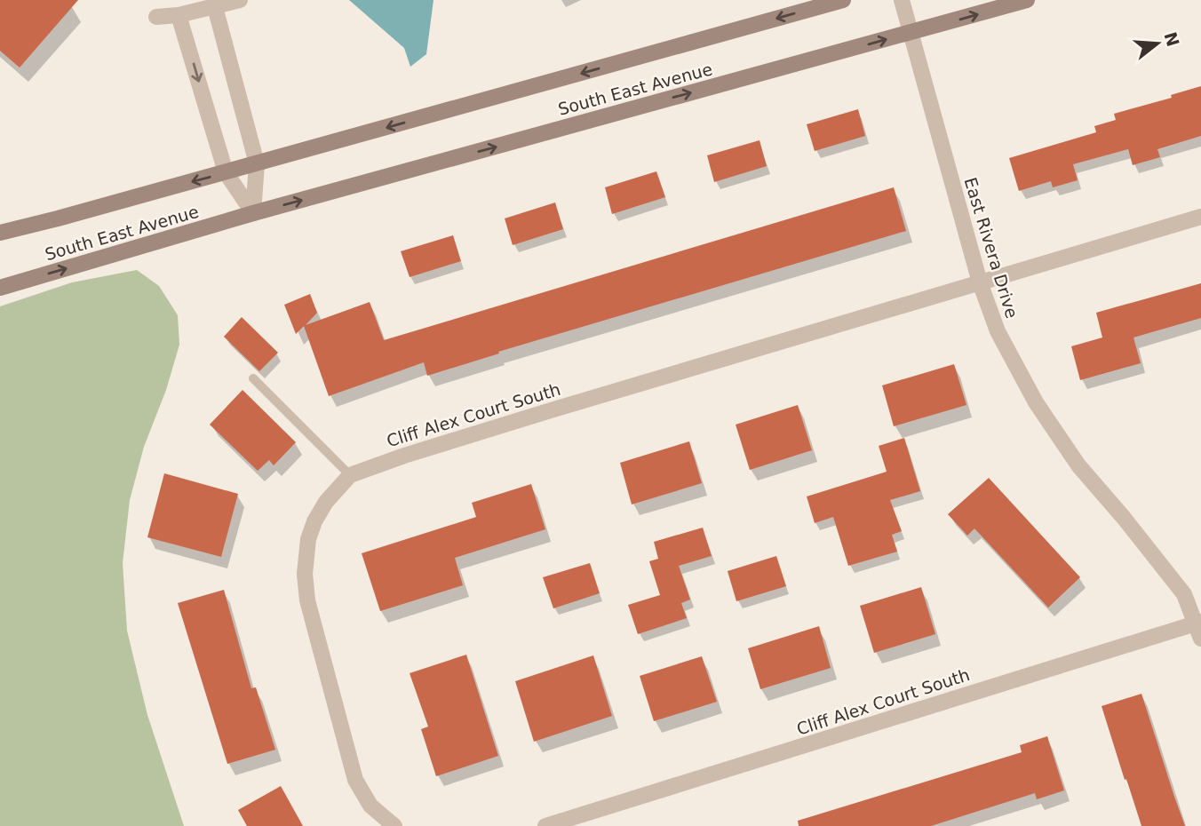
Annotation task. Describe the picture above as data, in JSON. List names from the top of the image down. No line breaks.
{"streets":{"main road":["South East Avenue"],"street":["East Rivera Drive","Cliff Alex Court South"]},"crossings":[["South East Avenue","East Rivera Drive"],["East Rivera Drive","Cliff Alex Court South"]],"north":"right"}
